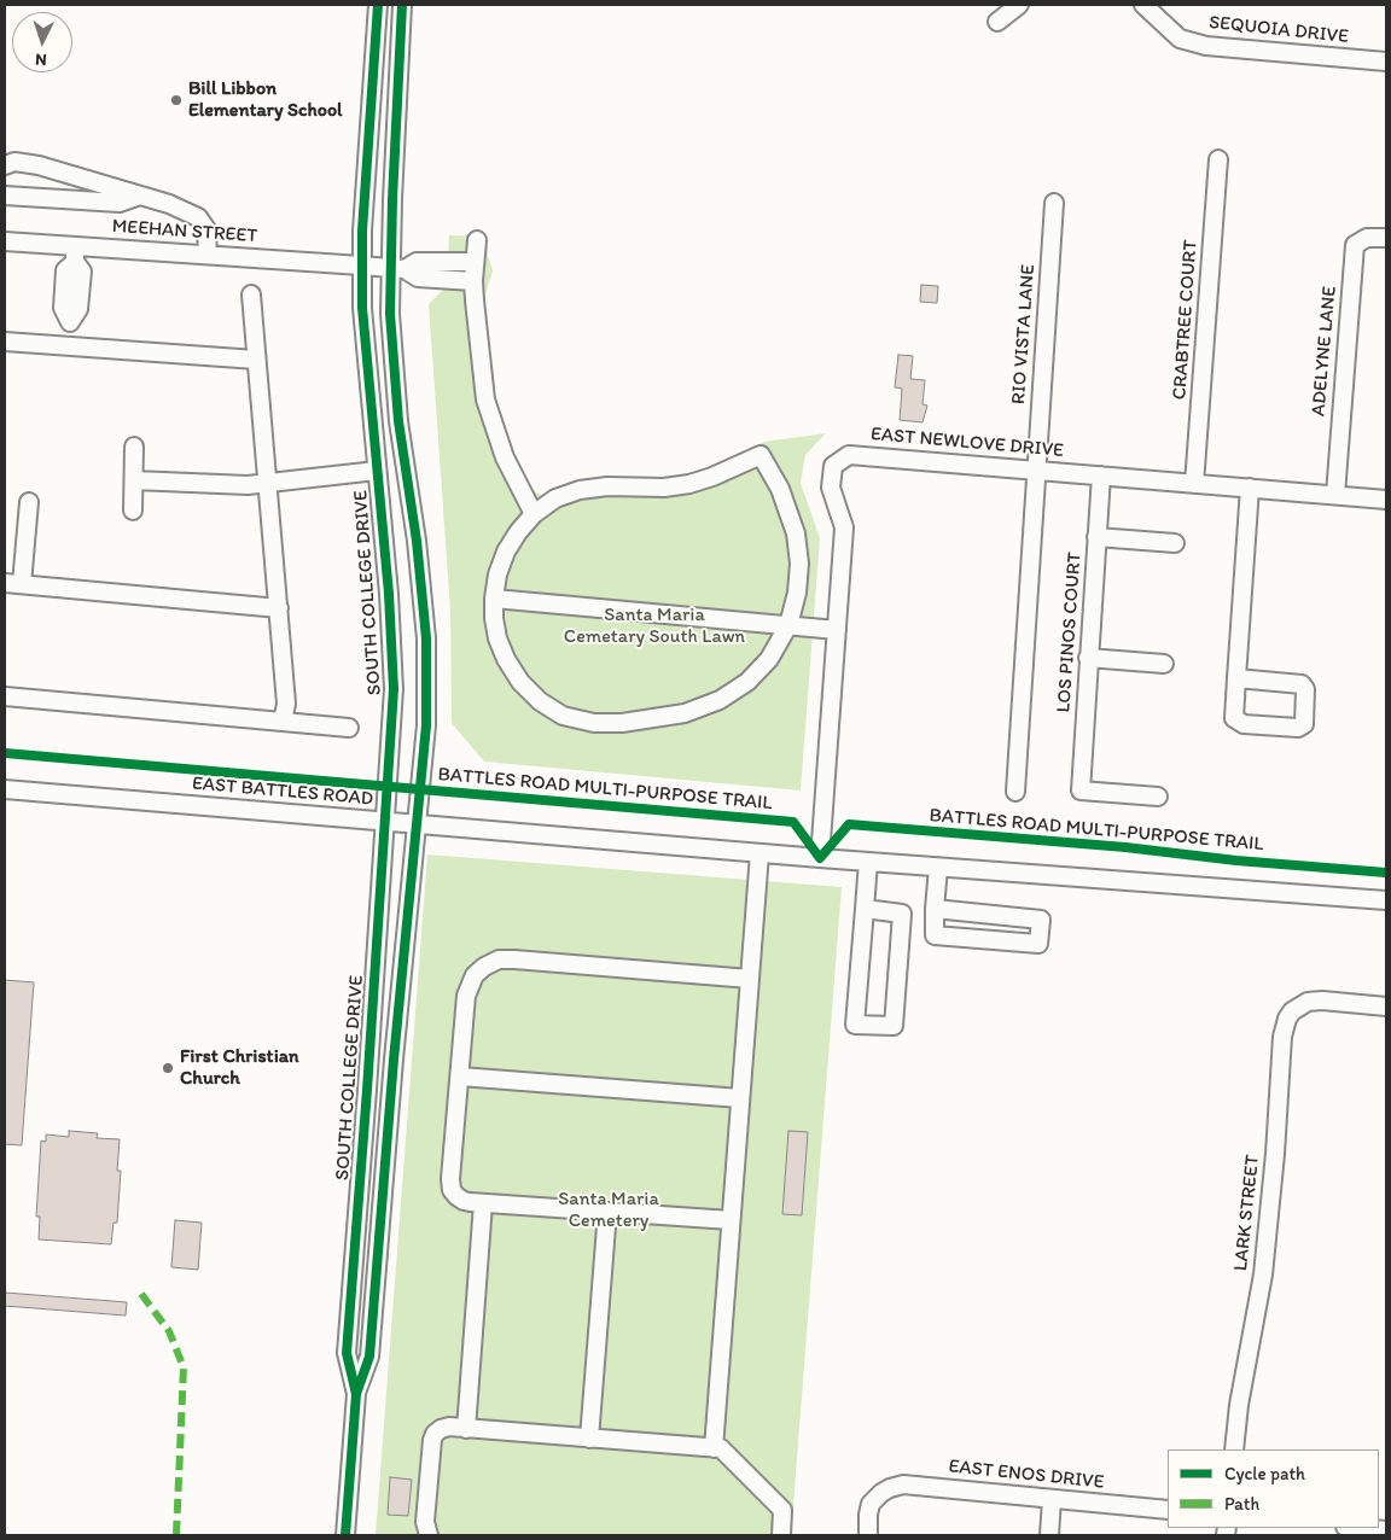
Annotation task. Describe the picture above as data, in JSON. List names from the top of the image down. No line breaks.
{"streets":{"street":["SEQUOIA DRIVE","MEEHAN STREET","CRABTREE COURT","RIO VISTA LANE","ADELYNE LANE","EAST NEWLOVE DRIVE","SOUTH COLLEGE DRIVE","LOS PINOS COURT","EAST BATTLES ROAD","LARK STREET","EAST ENOS DRIVE"],"cycle path":["BATTLES ROAD MULTI-PURPOSE TRAIL"]},"crossings":[["MEEHAN STREET","SOUTH COLLEGE DRIVE"],["CRABTREE COURT","EAST NEWLOVE DRIVE"],["RIO VISTA LANE","EAST NEWLOVE DRIVE"],["ADELYNE LANE","EAST NEWLOVE DRIVE"],["EAST NEWLOVE DRIVE","LOS PINOS COURT"],["EAST NEWLOVE DRIVE","EAST BATTLES ROAD"],["SOUTH COLLEGE DRIVE","EAST BATTLES ROAD"]],"parks":["Santa Maria Cemetary South Lawn","Santa Maria Cemetery"],"places":["Bill Libbon Elementary School","First Christian Church"],"legend":["Cycle path","Path"],"north":"bottom"}
